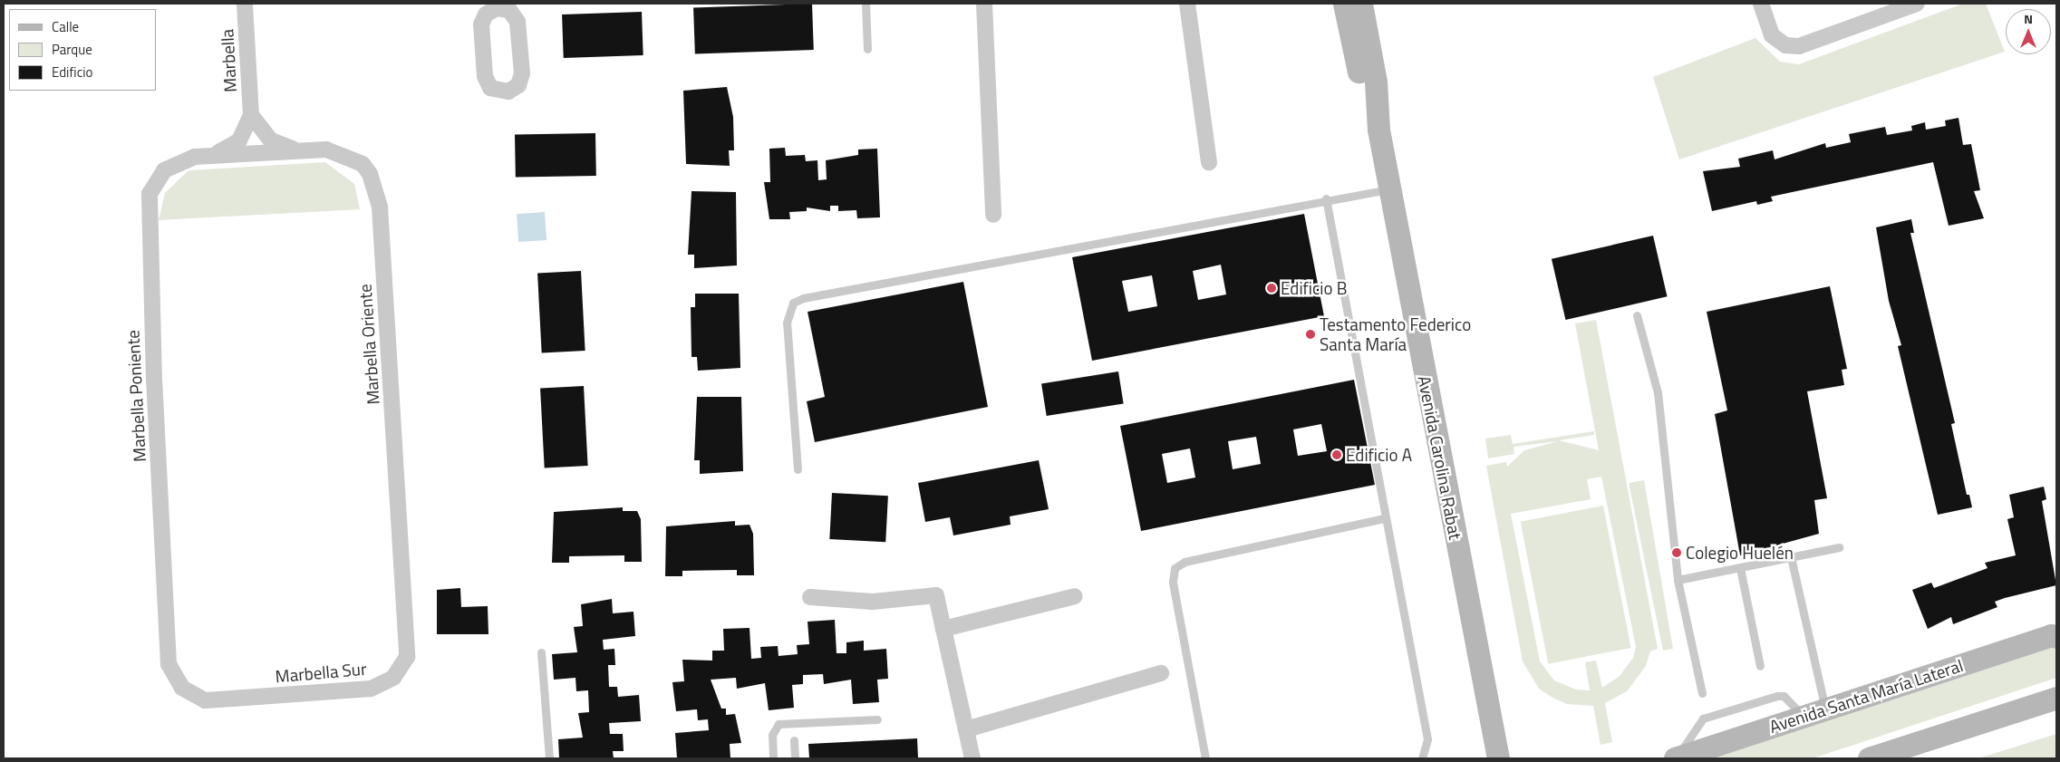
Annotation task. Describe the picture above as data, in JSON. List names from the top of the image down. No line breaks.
{"streets":{"street":["Marbella","Marbella Oriente","Marbella Poniente","Avenida Carolina Rabat","Marbella Sur","Avenida Santa María Lateral"]},"crossings":[["Marbella","Marbella Poniente"],["Marbella Oriente","Marbella Poniente"],["Marbella Oriente","Marbella Sur"],["Marbella Poniente","Marbella Sur"]],"places":["Edificio B","Testamento Federico Santa María","Edificio A","Colegio Huelén"],"legend":["Calle","Parque","Edificio"],"north":"top"}
